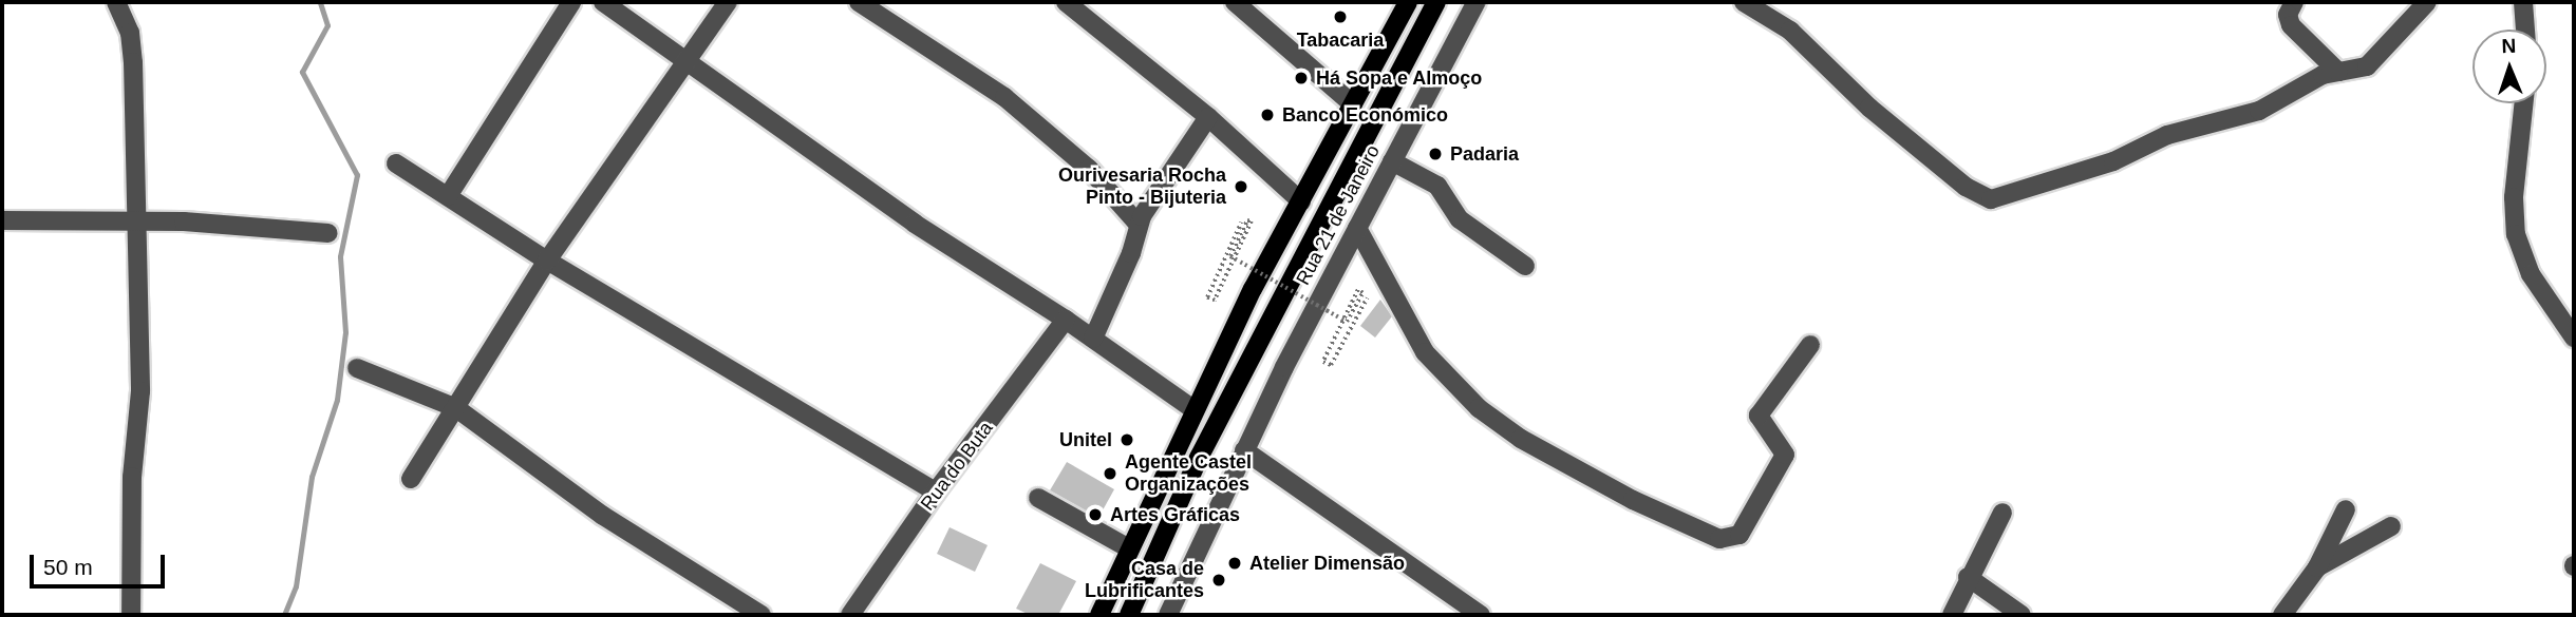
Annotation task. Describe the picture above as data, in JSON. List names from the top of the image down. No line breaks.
{"streets":{"main road":["Rua 21 de Janeiro"],"street":["Rua do Buta"]},"places":["Tabacaria","Há Sopa e Almoço","Banco Económico","Padaria","Ourivesaria Rocha Pinto - Bijuteria","Unitel","Agente Castel Organizações","Artes Gráficas","Atelier Dimensão","Casa de Lubrificantes"],"scale_bar":"50 m","north":"top"}
